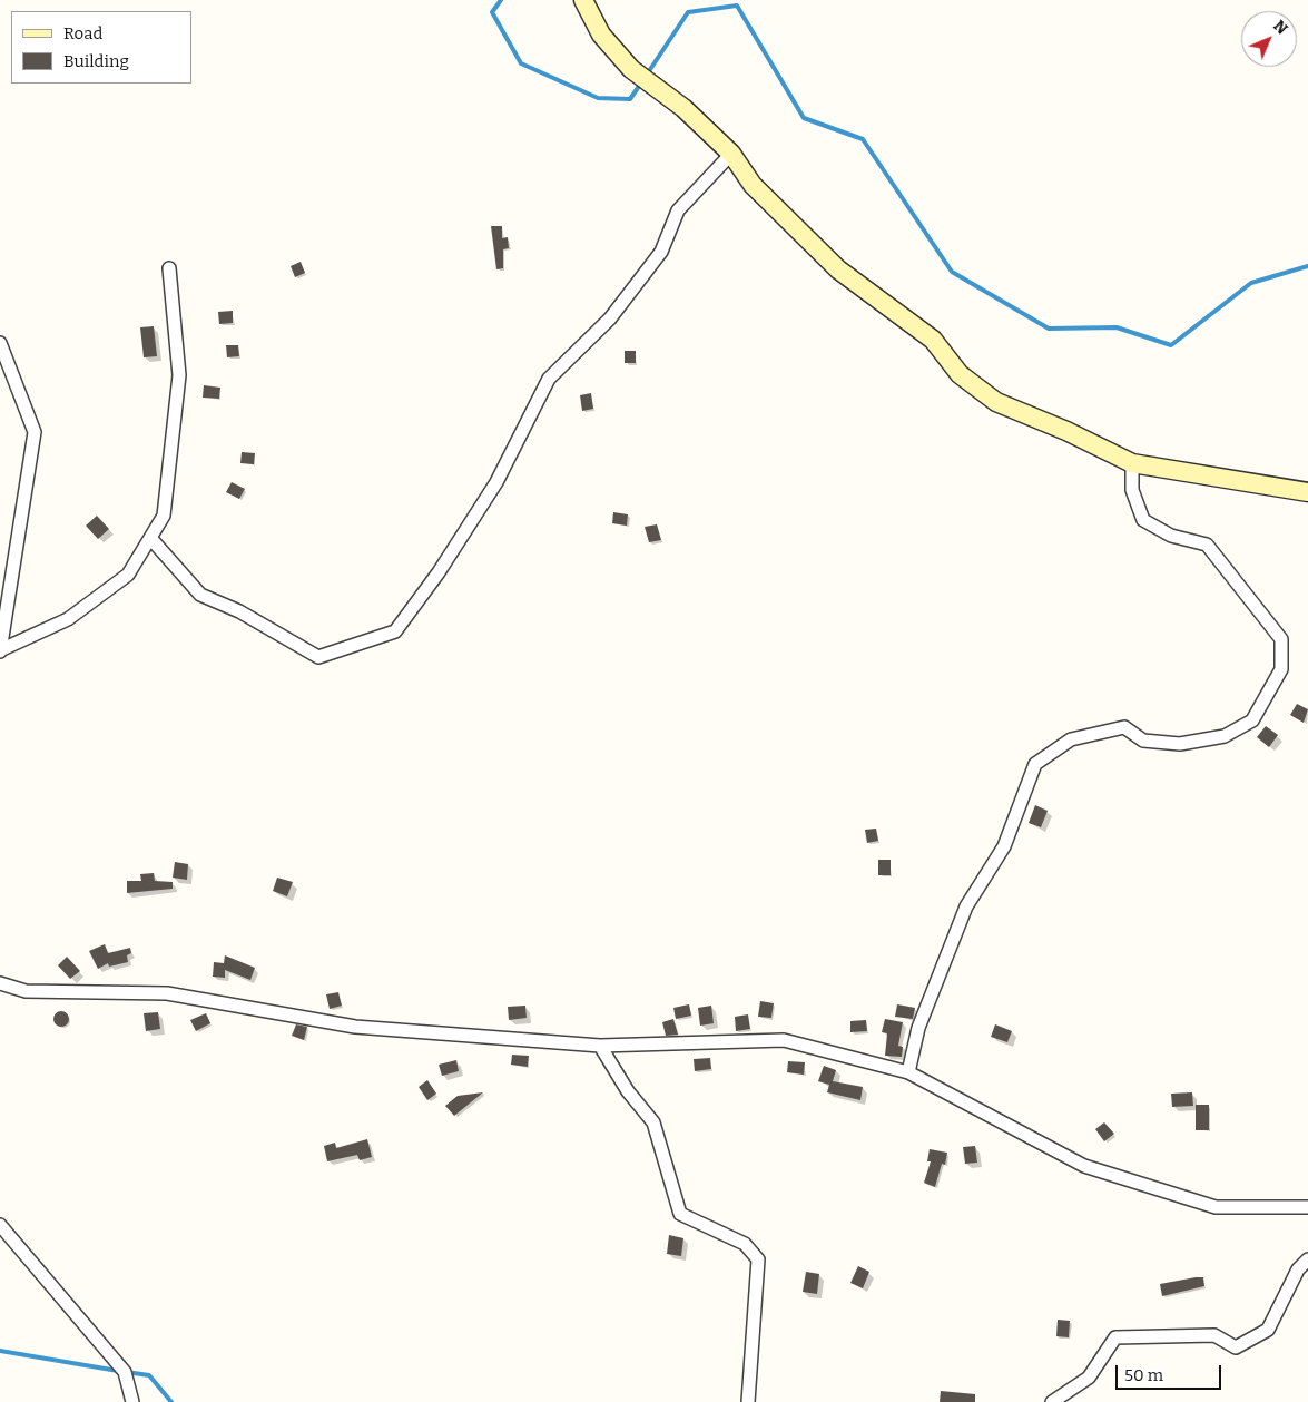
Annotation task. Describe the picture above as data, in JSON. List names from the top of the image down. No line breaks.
{"legend":["Road","Building"],"scale_bar":"50 m","north":"top right"}
